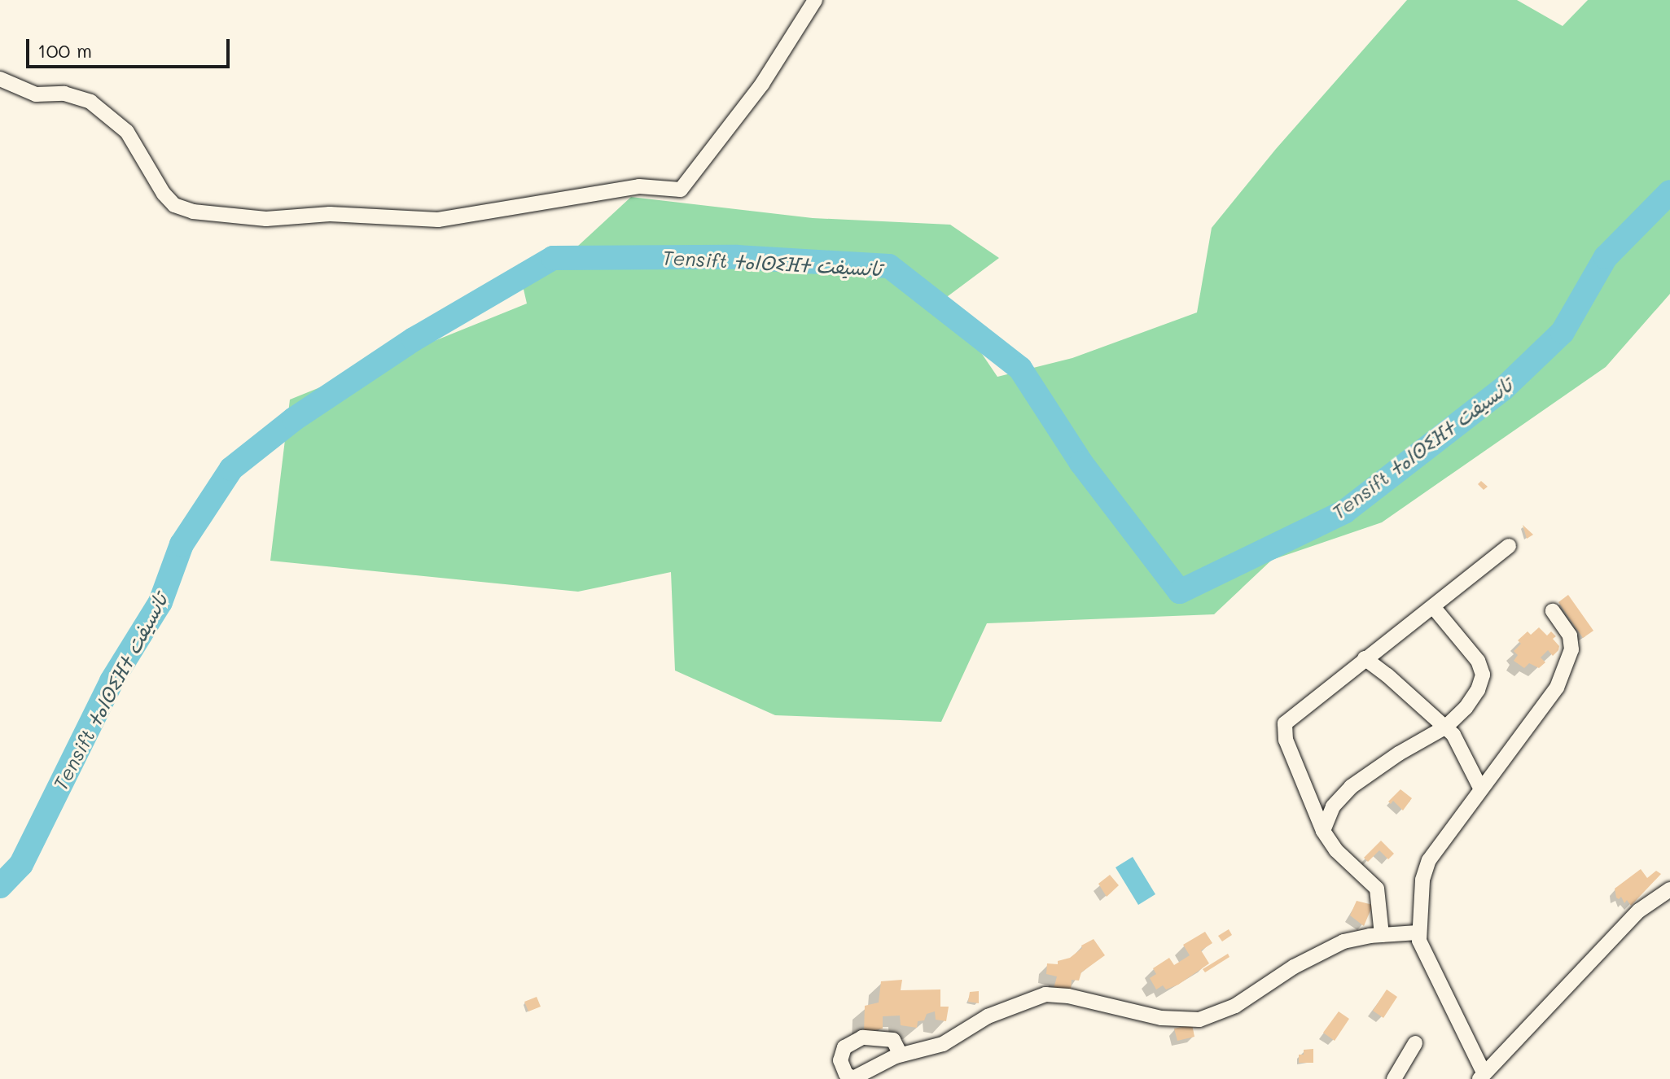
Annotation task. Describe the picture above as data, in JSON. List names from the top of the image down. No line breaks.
{"water":["Tensift ⵜⴰⵏⵙⵉⴼⵜ تانسيفت"],"scale_bar":"100 m"}
